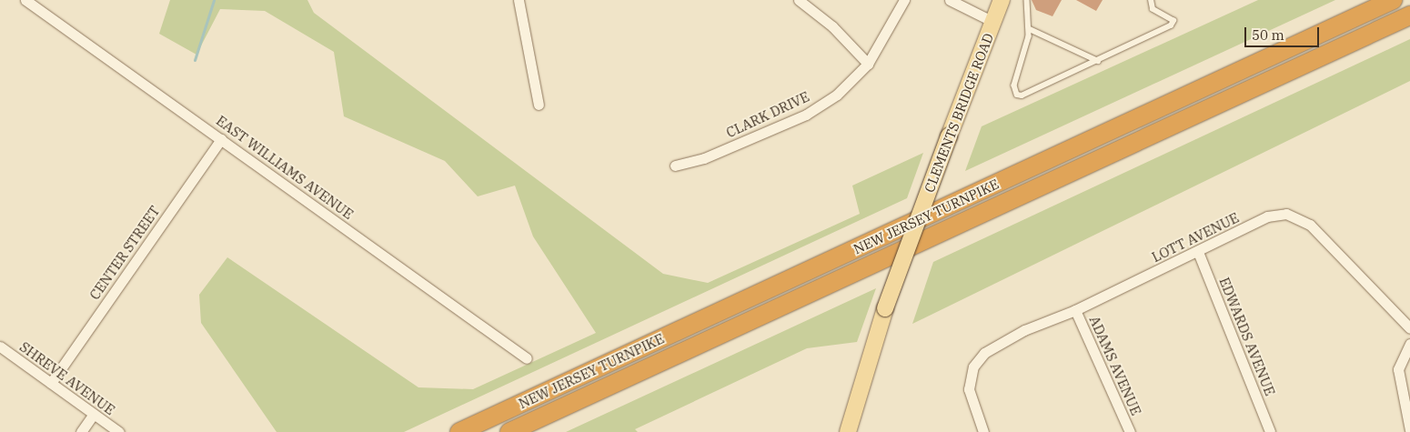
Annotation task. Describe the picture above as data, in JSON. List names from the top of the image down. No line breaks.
{"streets":{"highway":["NEW JERSEY TURNPIKE"],"main road":["CLEMENTS BRIDGE ROAD"],"street":["CLARK DRIVE","EAST WILLIAMS AVENUE","LOTT AVENUE","CENTER STREET","EDWARDS AVENUE","ADAMS AVENUE","SHREVE AVENUE"]},"crossings":[["EAST WILLIAMS AVENUE","CENTER STREET"],["LOTT AVENUE","EDWARDS AVENUE"],["LOTT AVENUE","ADAMS AVENUE"],["CENTER STREET","SHREVE AVENUE"]],"scale_bar":"50 m"}
